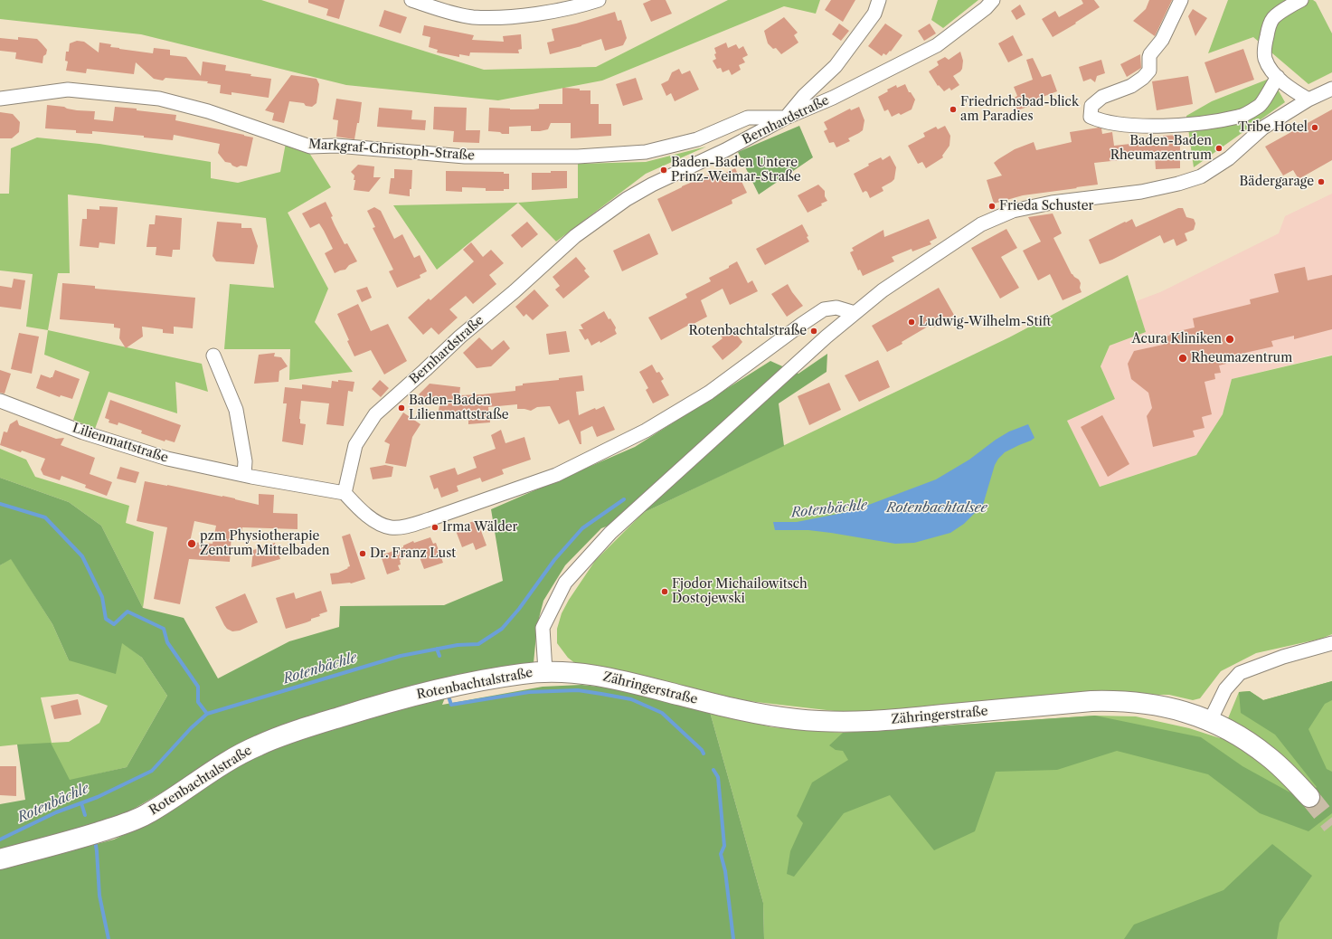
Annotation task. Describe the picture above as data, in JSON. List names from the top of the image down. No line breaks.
{"streets":{"main road":["Rotenbachtalstraße","Zähringerstraße"],"street":["Bernhardstraße","Markgraf-Christoph-Straße","Lilienmattstraße"]},"crossings":[["Bernhardstraße","Markgraf-Christoph-Straße"],["Bernhardstraße","Lilienmattstraße"],["Rotenbachtalstraße","Zähringerstraße"]],"water":["Rotenbachtalsee","Rotenbächle"],"places":["Friedrichsbad-blick am Paradies","Tribe Hotel","Baden-Baden Rheumazentrum","Baden-Baden Untere Prinz-Weimar-Straße","Bädergarage","Frieda Schuster","Ludwig-Wilhelm-Stift","Rotenbachtalstraße","Acura Kliniken","Rheumazentrum","Baden-Baden Lilienmattstraße","Irma Wälder","pzm Physiotherapie Zentrum Mittelbaden","Dr. Franz Lust","Fjodor Michailowitsch Dostojewski"]}
